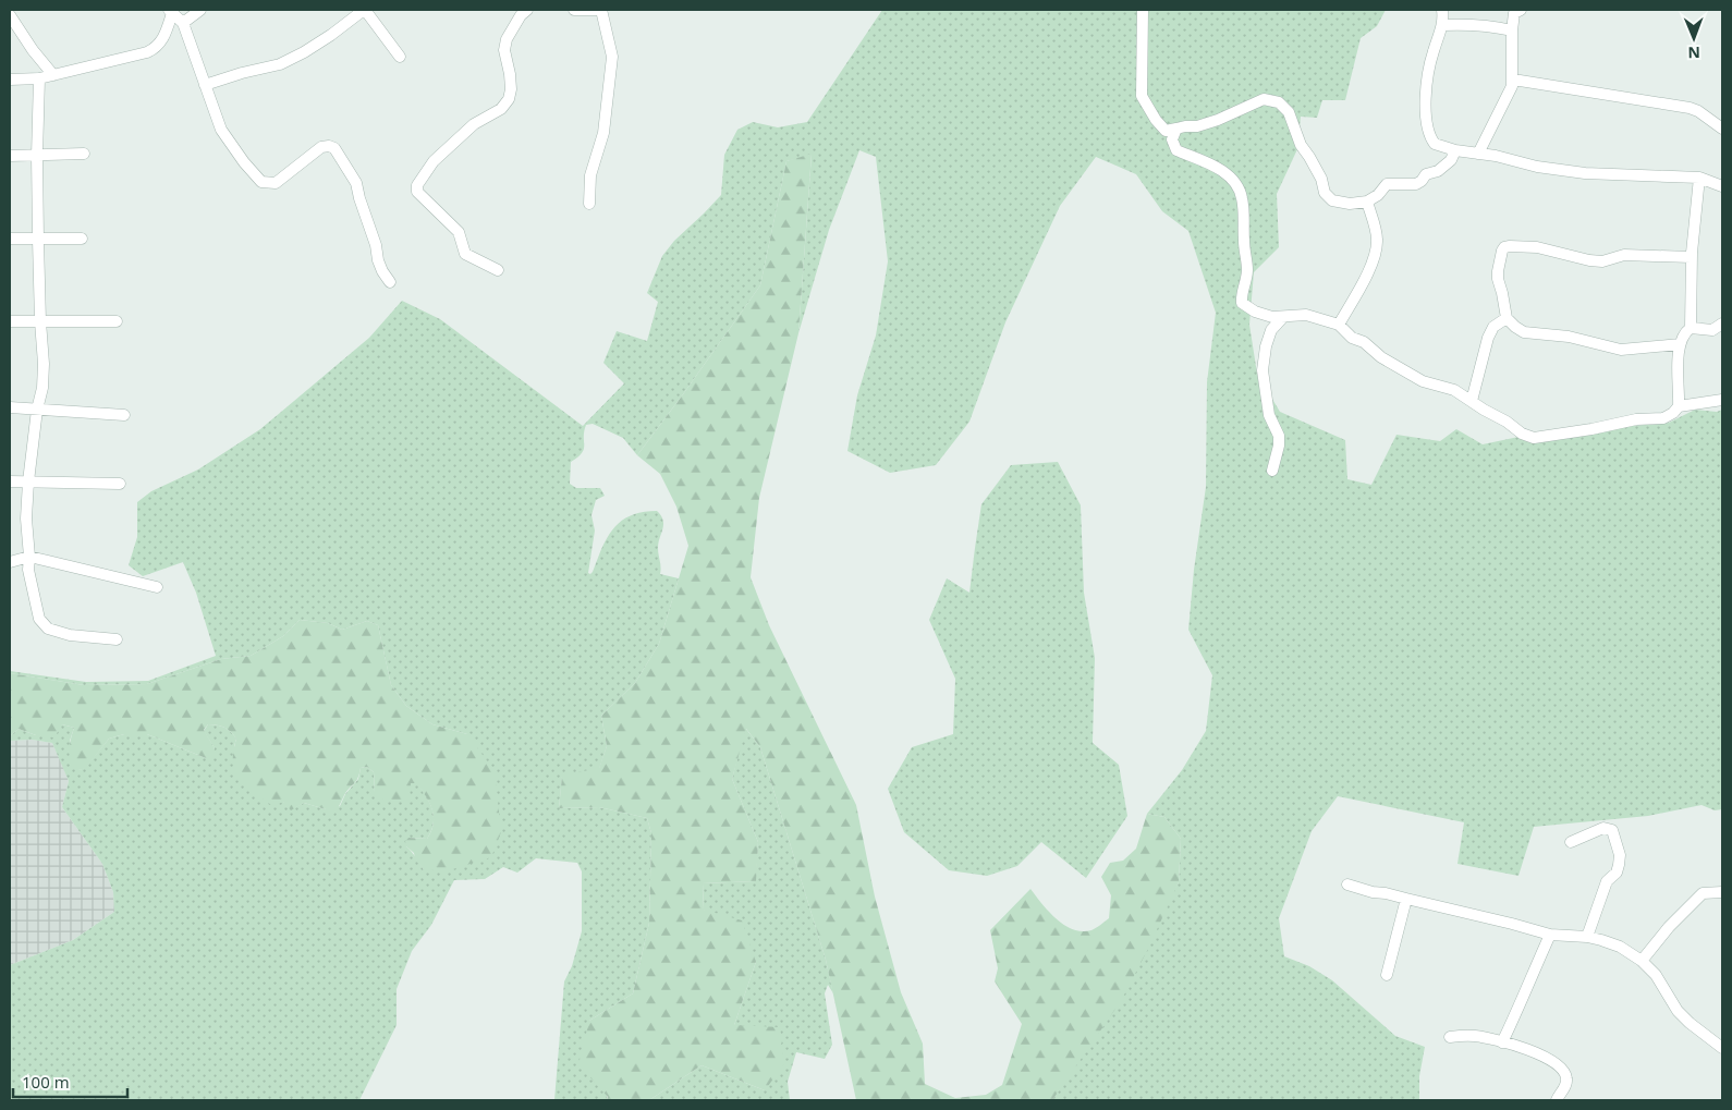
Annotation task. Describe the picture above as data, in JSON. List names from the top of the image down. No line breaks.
{"scale_bar":"100 m","north":"bottom"}
